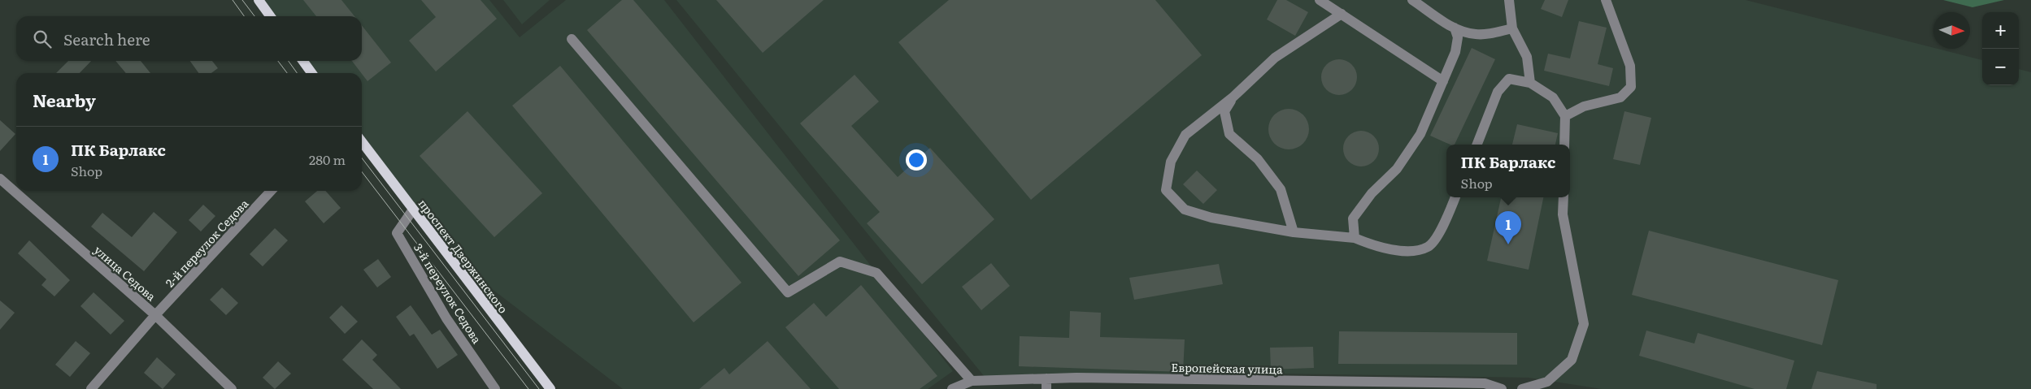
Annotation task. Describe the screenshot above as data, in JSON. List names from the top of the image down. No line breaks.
{"streets":{"main road":["проспект Дзержинского"],"street":["2-й переулок Седова","улица Седова","3-й переулок Седова","Европейская улица"]},"crossings":[["2-й переулок Седова","улица Седова"],["проспект Дзержинского","3-й переулок Седова"]],"north":"right","page":{"map_buttons":["+","−"],"search":"Search here","heading":"Nearby","list":[{"mark":"1","name":"ПК Барлакс","note":"Shop","value":"280 m"}],"popup":["ПК Барлакс","Shop"],"pins":"1"}}
